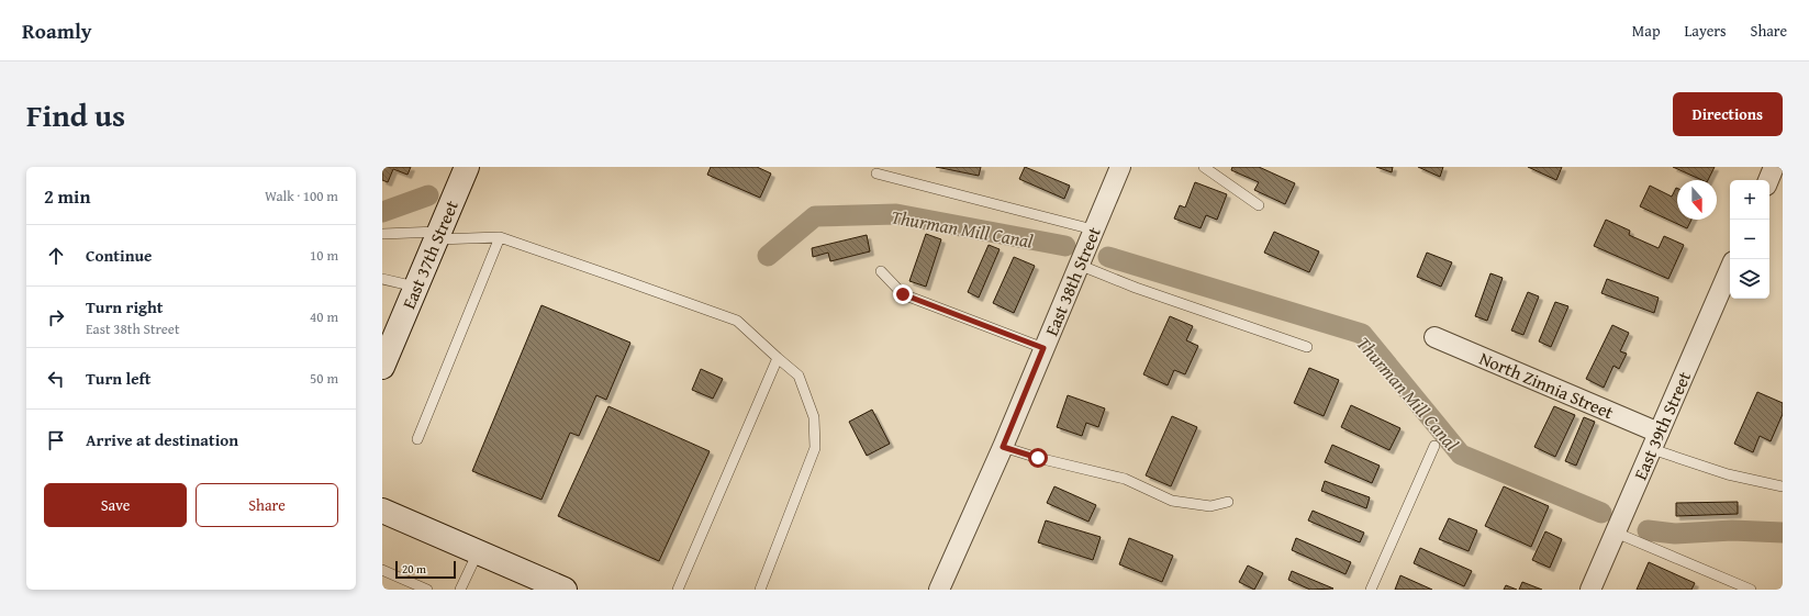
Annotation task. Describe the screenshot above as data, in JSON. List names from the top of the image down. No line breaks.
{"streets":{"street":["East 37th Street","East 38th Street","North Zinnia Street","East 39th Street"]},"crossings":[["North Zinnia Street","East 39th Street"]],"water":["Thurman Mill Canal"],"scale_bar":"20 m","north":"bottom","page":{"header":"Roamly","nav":["Map","Layers","Share"],"title":"Find us","buttons":["Directions",["Save","Share"]],"heading":["2 min","Walk · 100 m"],"map_buttons":["+","−"],"list":[["Continue","10 m"],["Turn right","East 38th Street","40 m"],["Turn left","50 m"],"Arrive at destination"],"scale":"20 m"}}
